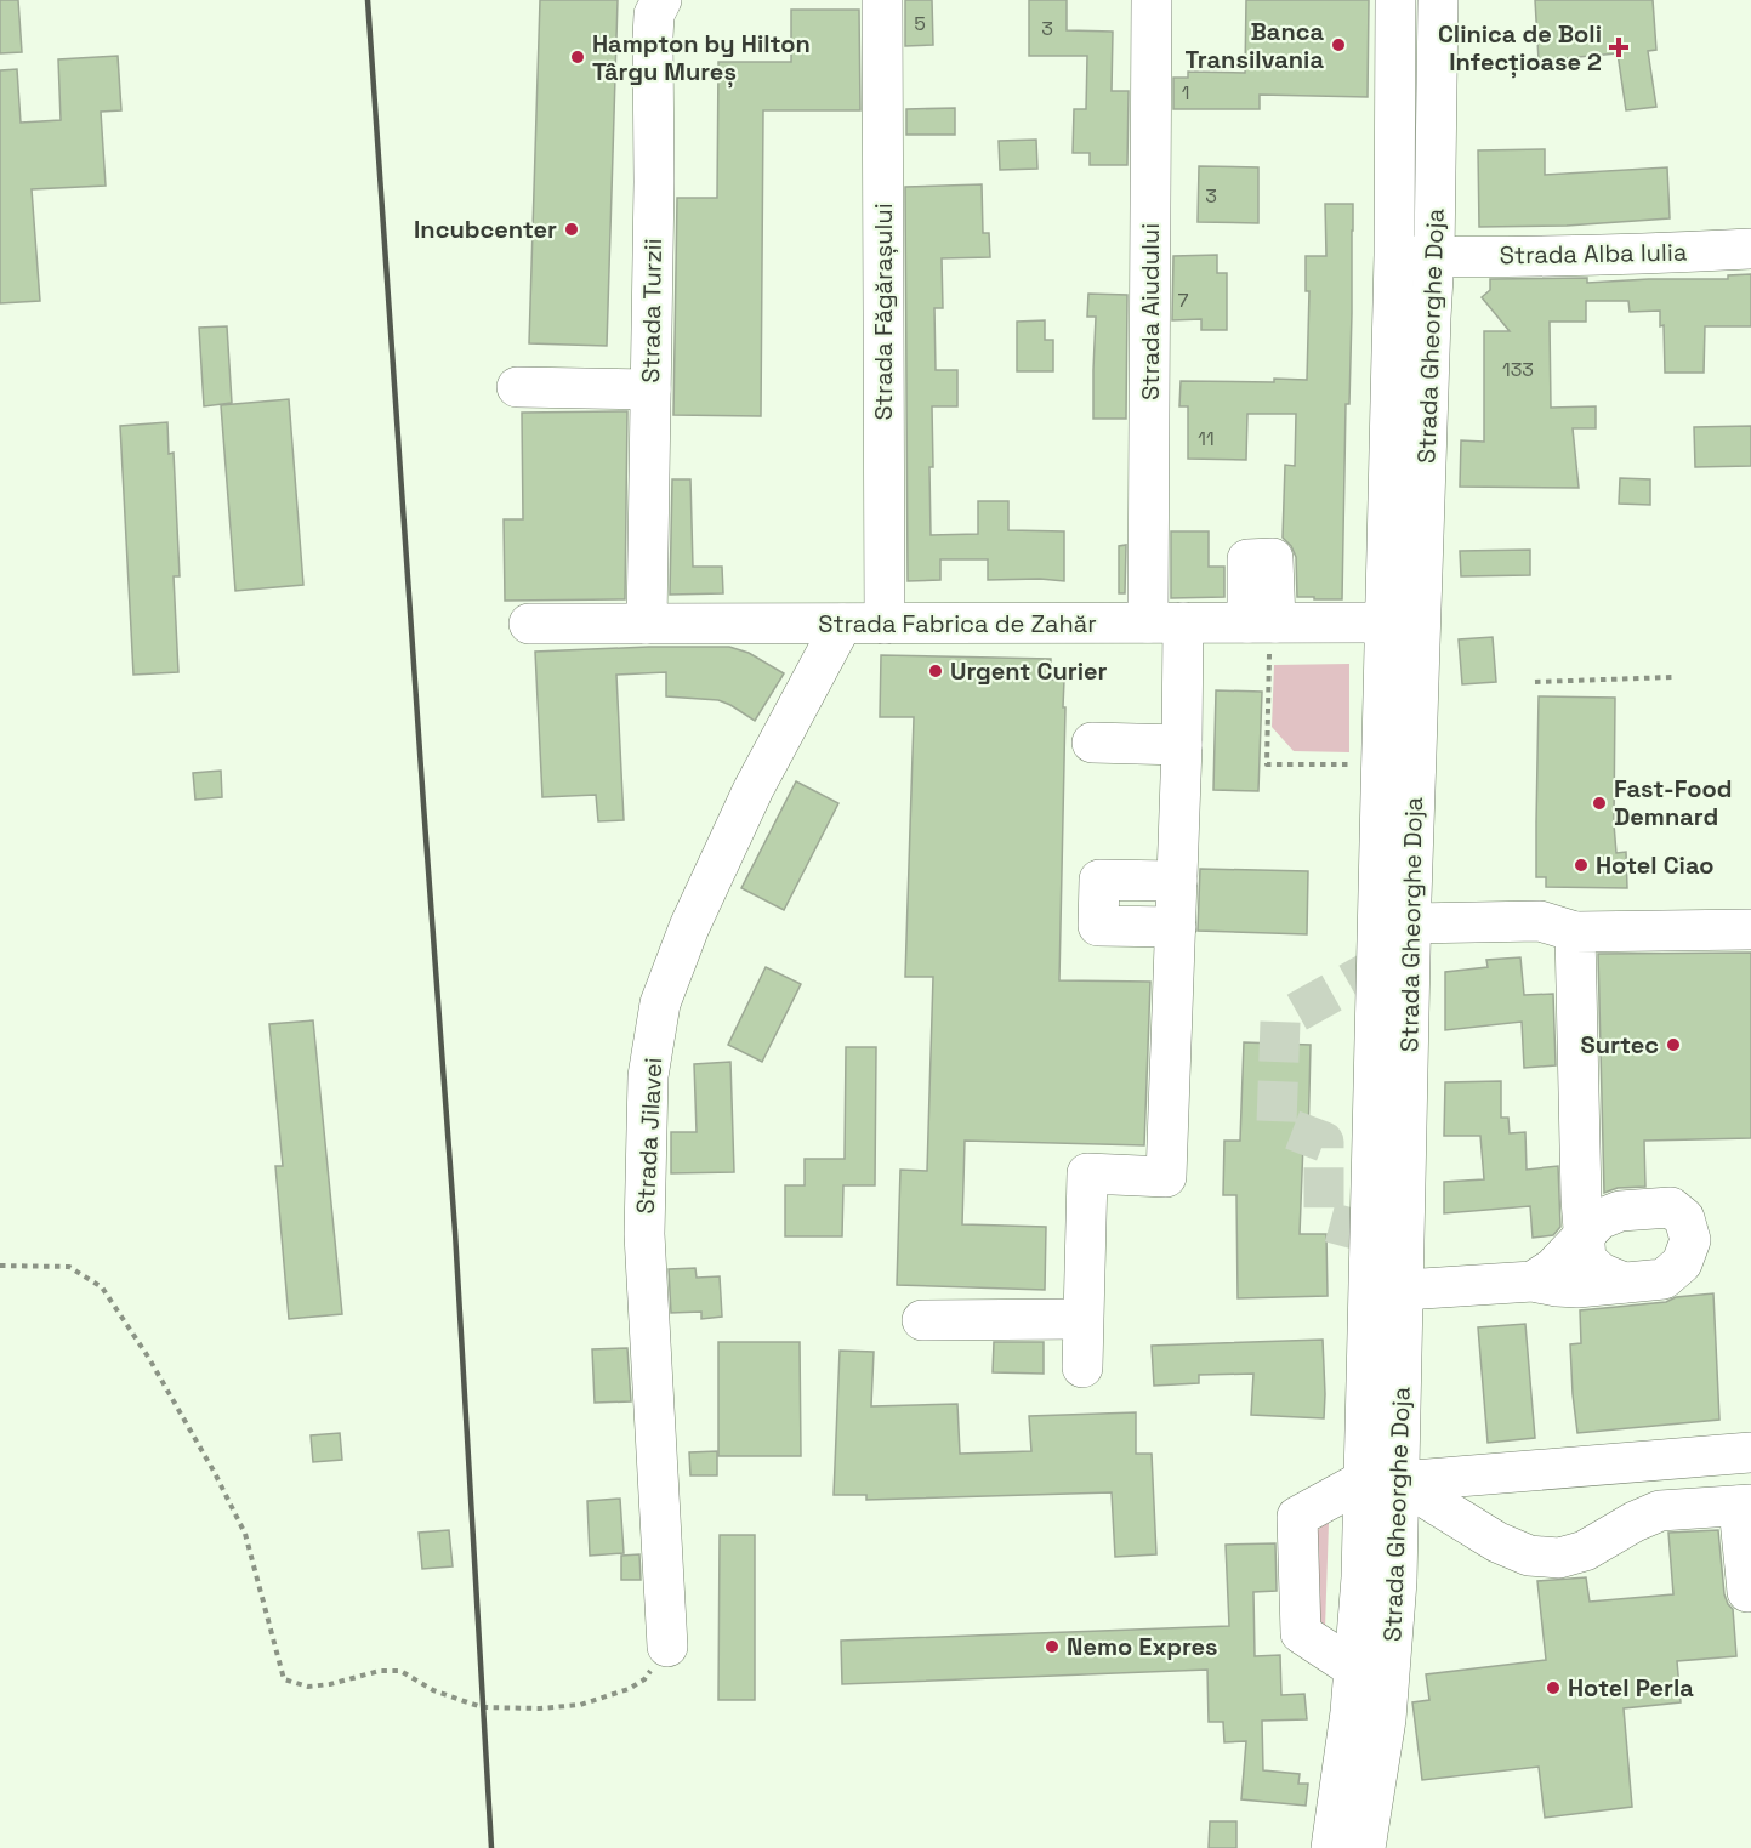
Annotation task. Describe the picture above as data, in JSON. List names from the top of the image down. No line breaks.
{"streets":{"street":["Strada Alba Iulia","Strada Turzii","Strada Făgărașului","Strada Aiudului","Strada Gheorghe Doja","Strada Fabrica de Zahăr","Strada Jilavei"]},"crossings":[["Strada Alba Iulia","Strada Gheorghe Doja"],["Strada Turzii","Strada Fabrica de Zahăr"],["Strada Făgărașului","Strada Fabrica de Zahăr"],["Strada Aiudului","Strada Fabrica de Zahăr"],["Strada Gheorghe Doja","Strada Fabrica de Zahăr"],["Strada Fabrica de Zahăr","Strada Jilavei"]],"places":{"other":["Banca Transilvania","Hampton by Hilton Târgu Mureș","Incubcenter","Urgent Curier","Fast-Food Demnard","Hotel Ciao","Surtec","Nemo Expres","Hotel Perla"],"health":["Clinica de Boli Infecțioase 2"]},"house_numbers":["5","3","1","3","7","133","11"]}
